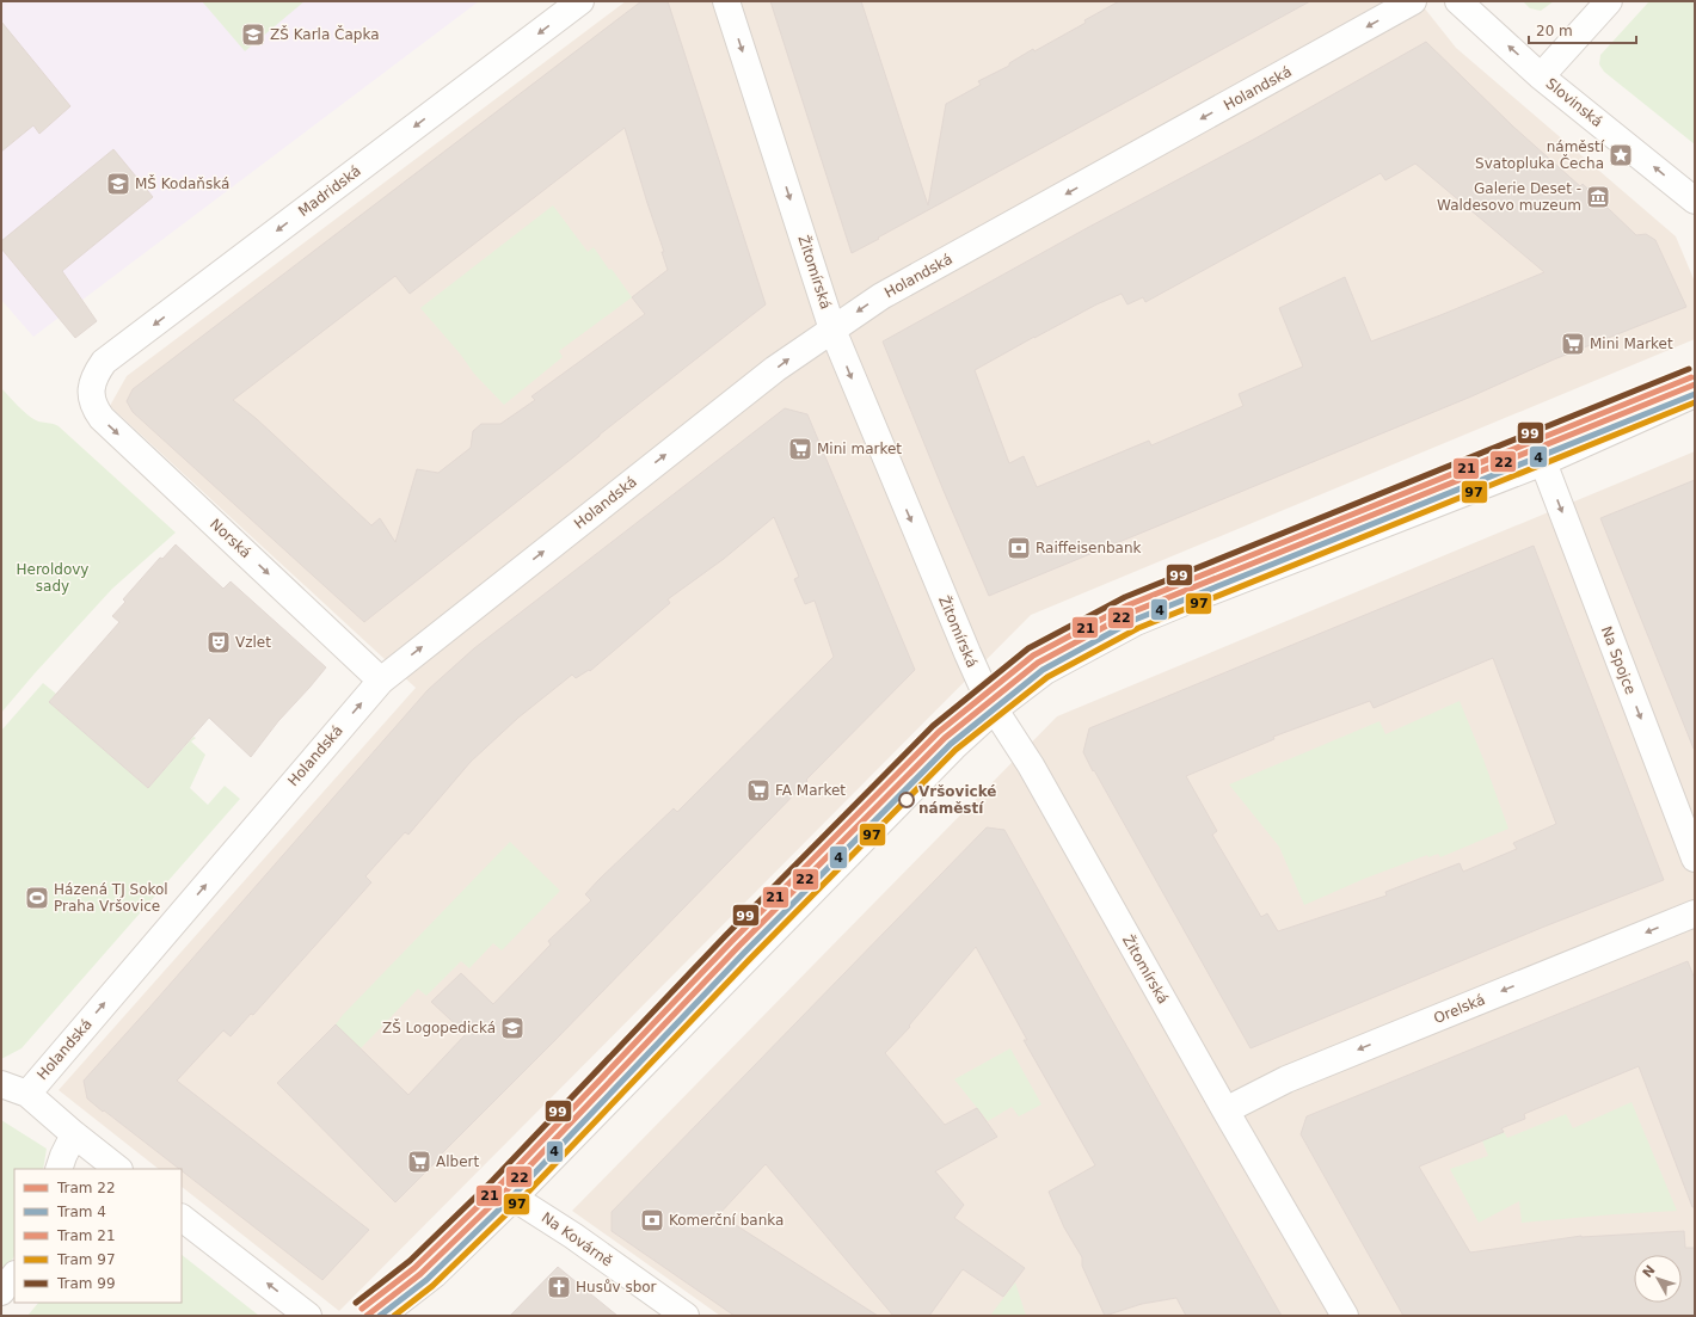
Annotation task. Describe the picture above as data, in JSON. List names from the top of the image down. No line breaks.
{"streets":{"street":["Holandská","Slovinská","Madridská","Žitomírská","Norská","Na Spojce","Orelská","Na Kovárně"]},"crossings":[["Holandská","Žitomírská"],["Holandská","Norská"],["Madridská","Norská"],["Žitomírská","Orelská"]],"one_way":["Slovinská","Madridská","Žitomírská","Norská","Na Spojce","Orelská"],"parks":["Heroldovy sady"],"places":{"school or university":["ZŠ Karla Čapka","MŠ Kodaňská","ZŠ Logopedická"],"place":["náměstí Svatopluka Čecha"],"museum":["Galerie Deset - Waldesovo muzeum"],"supermarket":["Mini Market","Mini market","FA Market","Albert"],"bank":["Raiffeisenbank","Komerční banka"],"theatre":["Vzlet"],"other":["Vršovické náměstí"],"sports":["Házená TJ Sokol Praha Vršovice"],"church":["Husův sbor"]},"lines":["tram line 99","tram line 21","tram line 22","tram line 4","tram line 97"],"legend":["Tram 22","Tram 4","Tram 21","Tram 97","Tram 99"],"scale_bar":"20 m","north":"top left"}
